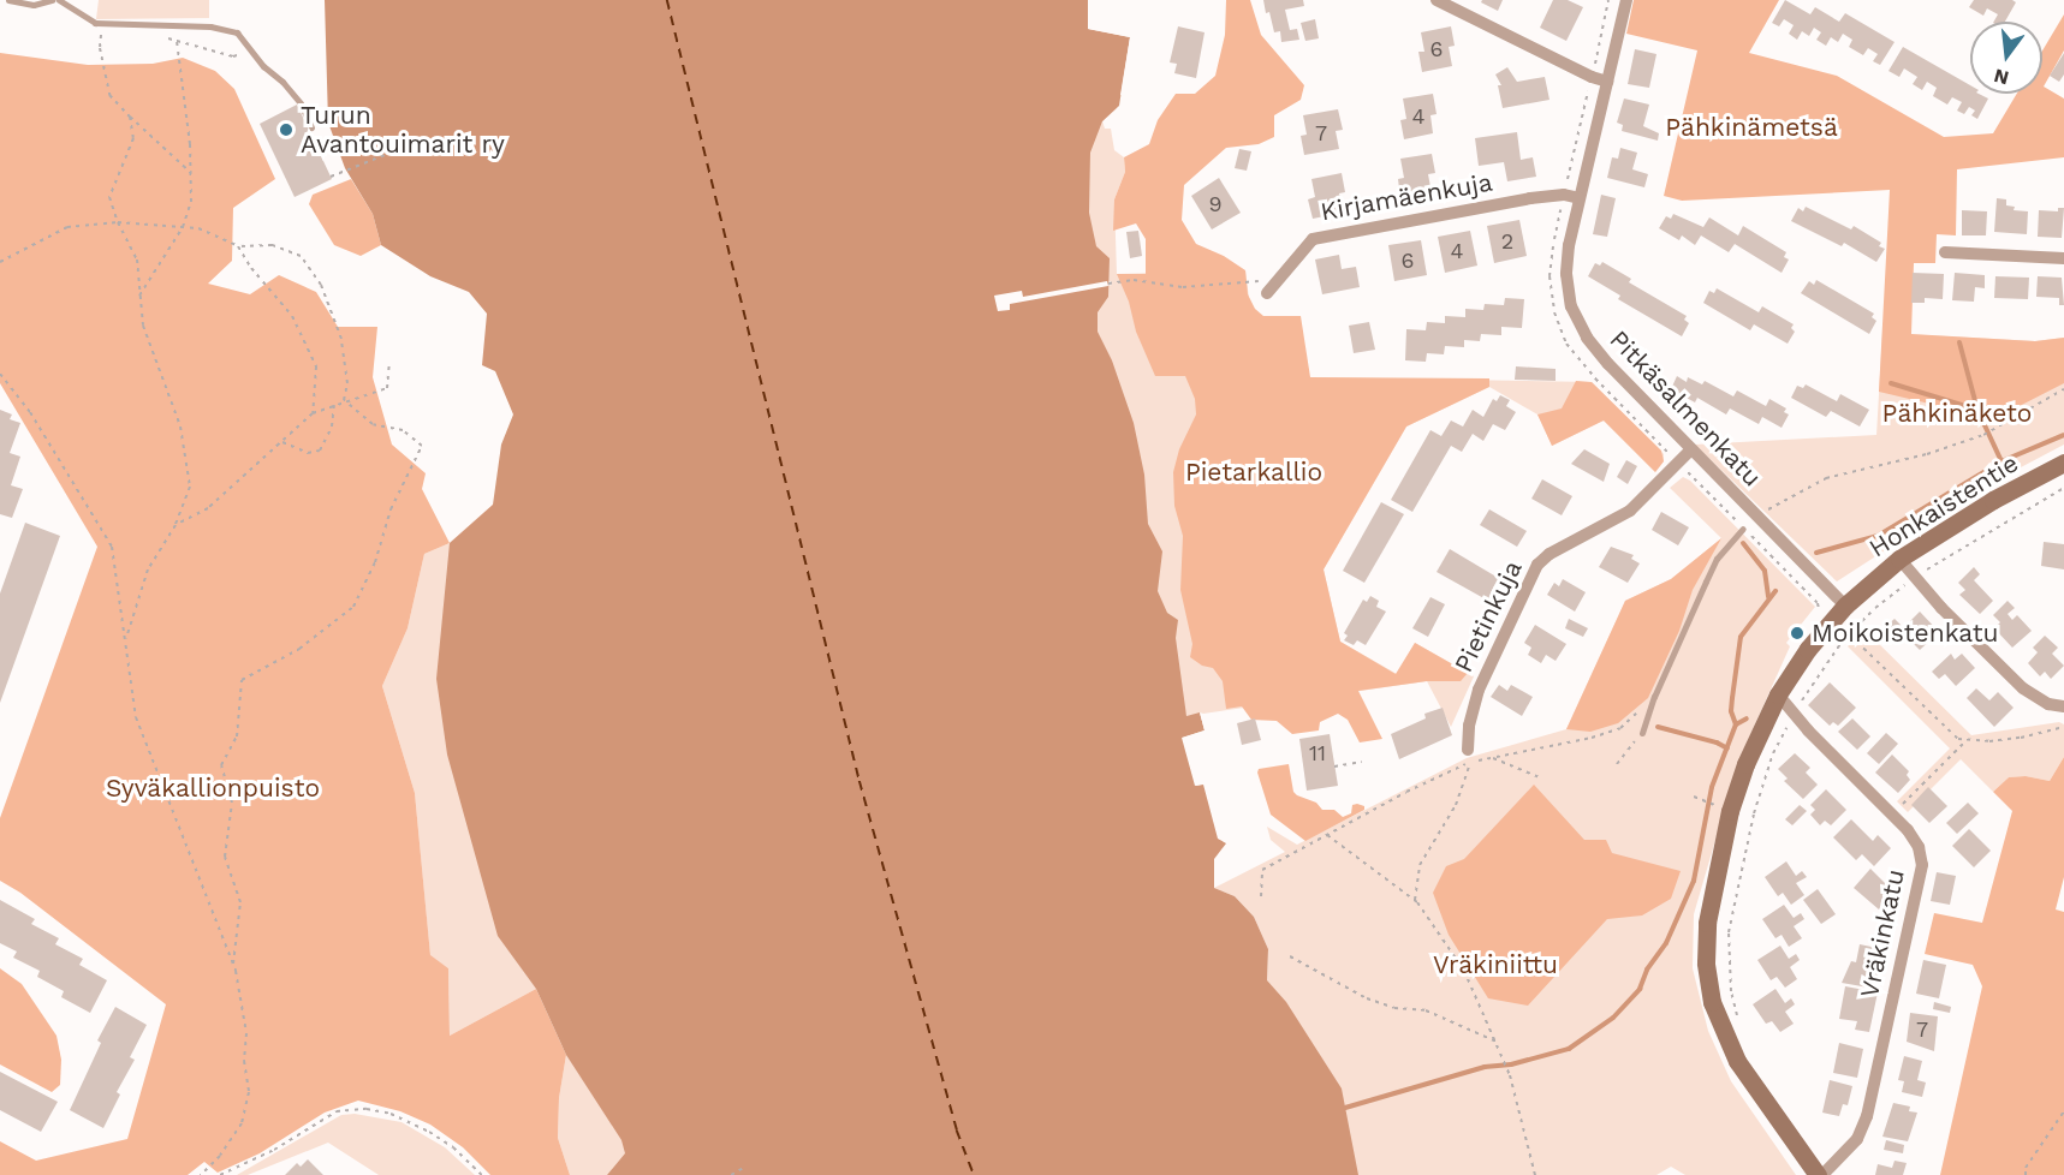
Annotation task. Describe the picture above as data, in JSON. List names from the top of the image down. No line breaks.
{"streets":{"street":["Kirjamäenkuja","Pitkäsalmenkatu","Honkaistentie","Pietinkuja","Vräkinkatu"]},"crossings":[["Kirjamäenkuja","Pitkäsalmenkatu"],["Pitkäsalmenkatu","Honkaistentie"],["Pitkäsalmenkatu","Pietinkuja"],["Honkaistentie","Vräkinkatu"]],"parks":["Pähkinämetsä","Pähkinäketo","Pietarkallio","Syväkallionpuisto","Vräkiniittu"],"places":["Turun Avantouimarit ry","Moikoistenkatu"],"house_numbers":["6","4","7","9","2","4","6","11","7"],"north":"bottom"}
